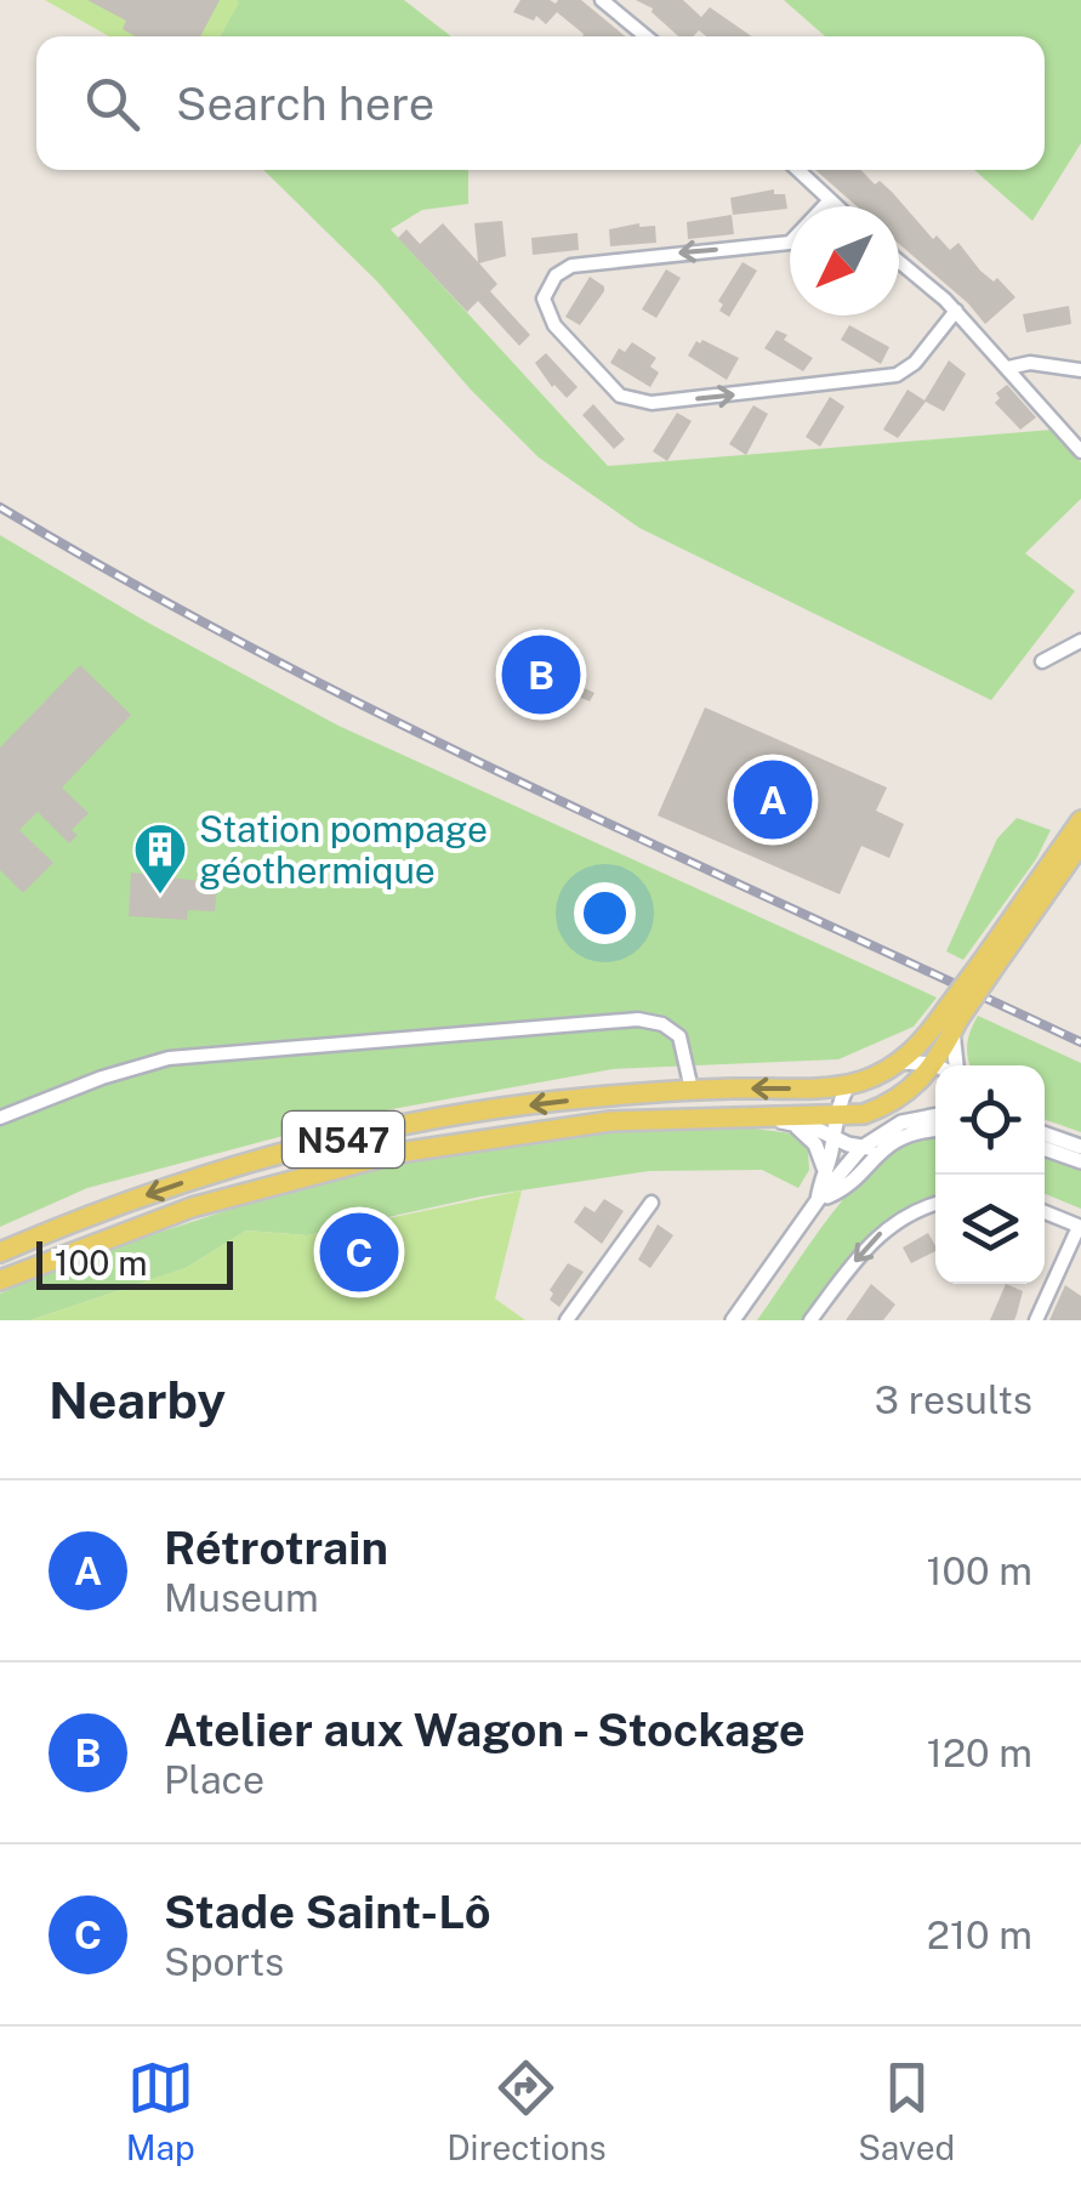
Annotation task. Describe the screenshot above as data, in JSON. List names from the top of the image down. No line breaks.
{"streets":{"main road":["N547"]},"places":{"building":["Station pompage géothermique"]},"scale_bar":"100 m","north":"bottom left","page":{"search":"Search here","pins":["B","A","C"],"scale":"100 m","heading":["Nearby","3 results"],"list":[{"mark":"A","name":"Rétrotrain","note":"Museum","value":"100 m"},{"mark":"B","name":"Atelier aux Wagon - Stockage","note":"Place","value":"120 m"},{"mark":"C","name":"Stade Saint-Lô","note":"Sports","value":"210 m"}],"nav":["Map","Directions","Saved"]}}
